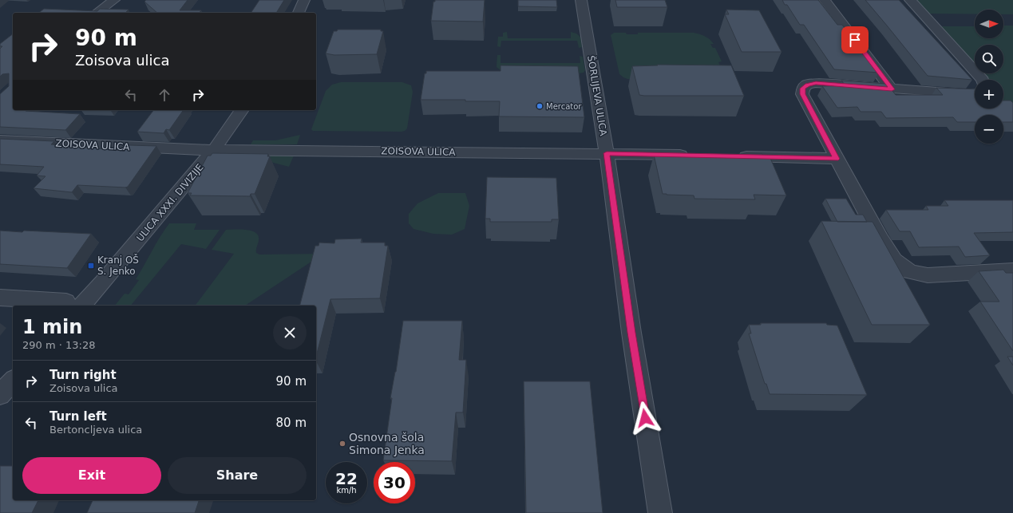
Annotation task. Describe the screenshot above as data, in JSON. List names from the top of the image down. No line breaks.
{"streets":{"street":["ŠORLIJEVA ULICA","ZOISOVA ULICA","ULICA XXXI. DIVIZIJE"]},"crossings":[["ŠORLIJEVA ULICA","ZOISOVA ULICA"],["ZOISOVA ULICA","ULICA XXXI. DIVIZIJE"]],"places":{"other":["Mercator","Osnovna šola Simona Jenka"],"transit":["Kranj OŠ S. Jenko"]},"north":"right","page":{"map_buttons":["+","−"],"turn":["90 m","Zoisova ulica"],"heading":["1 min","290 m · 13:28"],"list":[{"name":"Turn right","note":"Zoisova ulica","value":"90 m"},{"name":"Turn left","note":"Bertoncljeva ulica","value":"80 m"}],"buttons":["Exit","Share"],"speed":"22 km/h","limit":"30"}}
